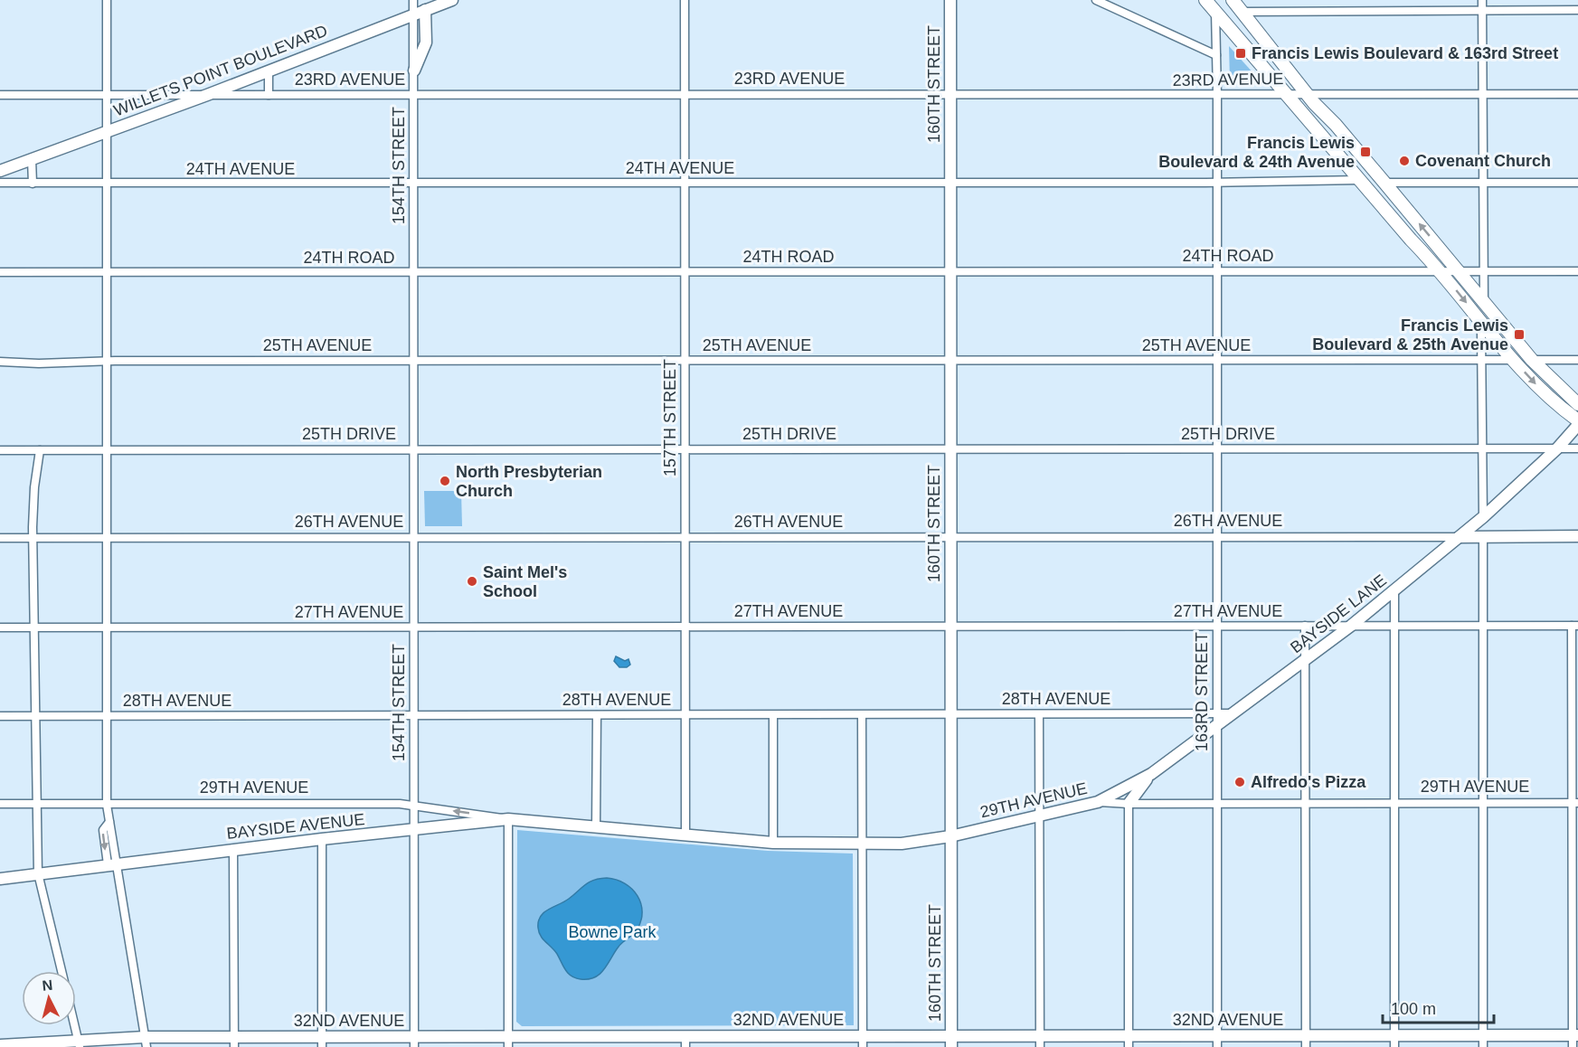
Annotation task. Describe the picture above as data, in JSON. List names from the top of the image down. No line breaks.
{"streets":{"street":["WILLETS POINT BOULEVARD","23RD AVENUE","160TH STREET","154TH STREET","24TH AVENUE","24TH ROAD","25TH AVENUE","157TH STREET","25TH DRIVE","26TH AVENUE","27TH AVENUE","BAYSIDE LANE","163RD STREET","28TH AVENUE","29TH AVENUE","BAYSIDE AVENUE","32ND AVENUE"]},"crossings":[["WILLETS POINT BOULEVARD","23RD AVENUE"],["WILLETS POINT BOULEVARD","154TH STREET"],["23RD AVENUE","160TH STREET"],["23RD AVENUE","154TH STREET"],["23RD AVENUE","157TH STREET"],["23RD AVENUE","163RD STREET"],["160TH STREET","24TH AVENUE"],["160TH STREET","24TH ROAD"],["160TH STREET","25TH AVENUE"],["160TH STREET","25TH DRIVE"],["160TH STREET","26TH AVENUE"],["160TH STREET","27TH AVENUE"],["160TH STREET","28TH AVENUE"],["160TH STREET","29TH AVENUE"],["160TH STREET","32ND AVENUE"],["154TH STREET","24TH AVENUE"],["154TH STREET","24TH ROAD"],["154TH STREET","25TH AVENUE"],["154TH STREET","25TH DRIVE"],["154TH STREET","26TH AVENUE"],["154TH STREET","27TH AVENUE"],["154TH STREET","28TH AVENUE"],["154TH STREET","29TH AVENUE"],["154TH STREET","BAYSIDE AVENUE"],["154TH STREET","32ND AVENUE"],["24TH AVENUE","157TH STREET"],["24TH AVENUE","163RD STREET"],["24TH ROAD","157TH STREET"],["24TH ROAD","163RD STREET"],["25TH AVENUE","157TH STREET"],["25TH AVENUE","163RD STREET"],["157TH STREET","25TH DRIVE"],["157TH STREET","26TH AVENUE"],["157TH STREET","27TH AVENUE"],["157TH STREET","28TH AVENUE"],["157TH STREET","29TH AVENUE"],["25TH DRIVE","BAYSIDE LANE"],["25TH DRIVE","163RD STREET"],["26TH AVENUE","BAYSIDE LANE"],["26TH AVENUE","163RD STREET"],["27TH AVENUE","BAYSIDE LANE"],["27TH AVENUE","163RD STREET"],["BAYSIDE LANE","163RD STREET"],["BAYSIDE LANE","28TH AVENUE"],["BAYSIDE LANE","29TH AVENUE"],["163RD STREET","28TH AVENUE"],["163RD STREET","29TH AVENUE"],["163RD STREET","32ND AVENUE"],["29TH AVENUE","BAYSIDE AVENUE"]],"parks":["Bowne Park"],"places":{"transit":["Francis Lewis Boulevard & 163rd Street","Francis Lewis Boulevard & 24th Avenue","Francis Lewis Boulevard & 25th Avenue"],"other":["Covenant Church","North Presbyterian Church","Saint Mel's School","Alfredo's Pizza"]},"scale_bar":"100 m","north":"top"}
